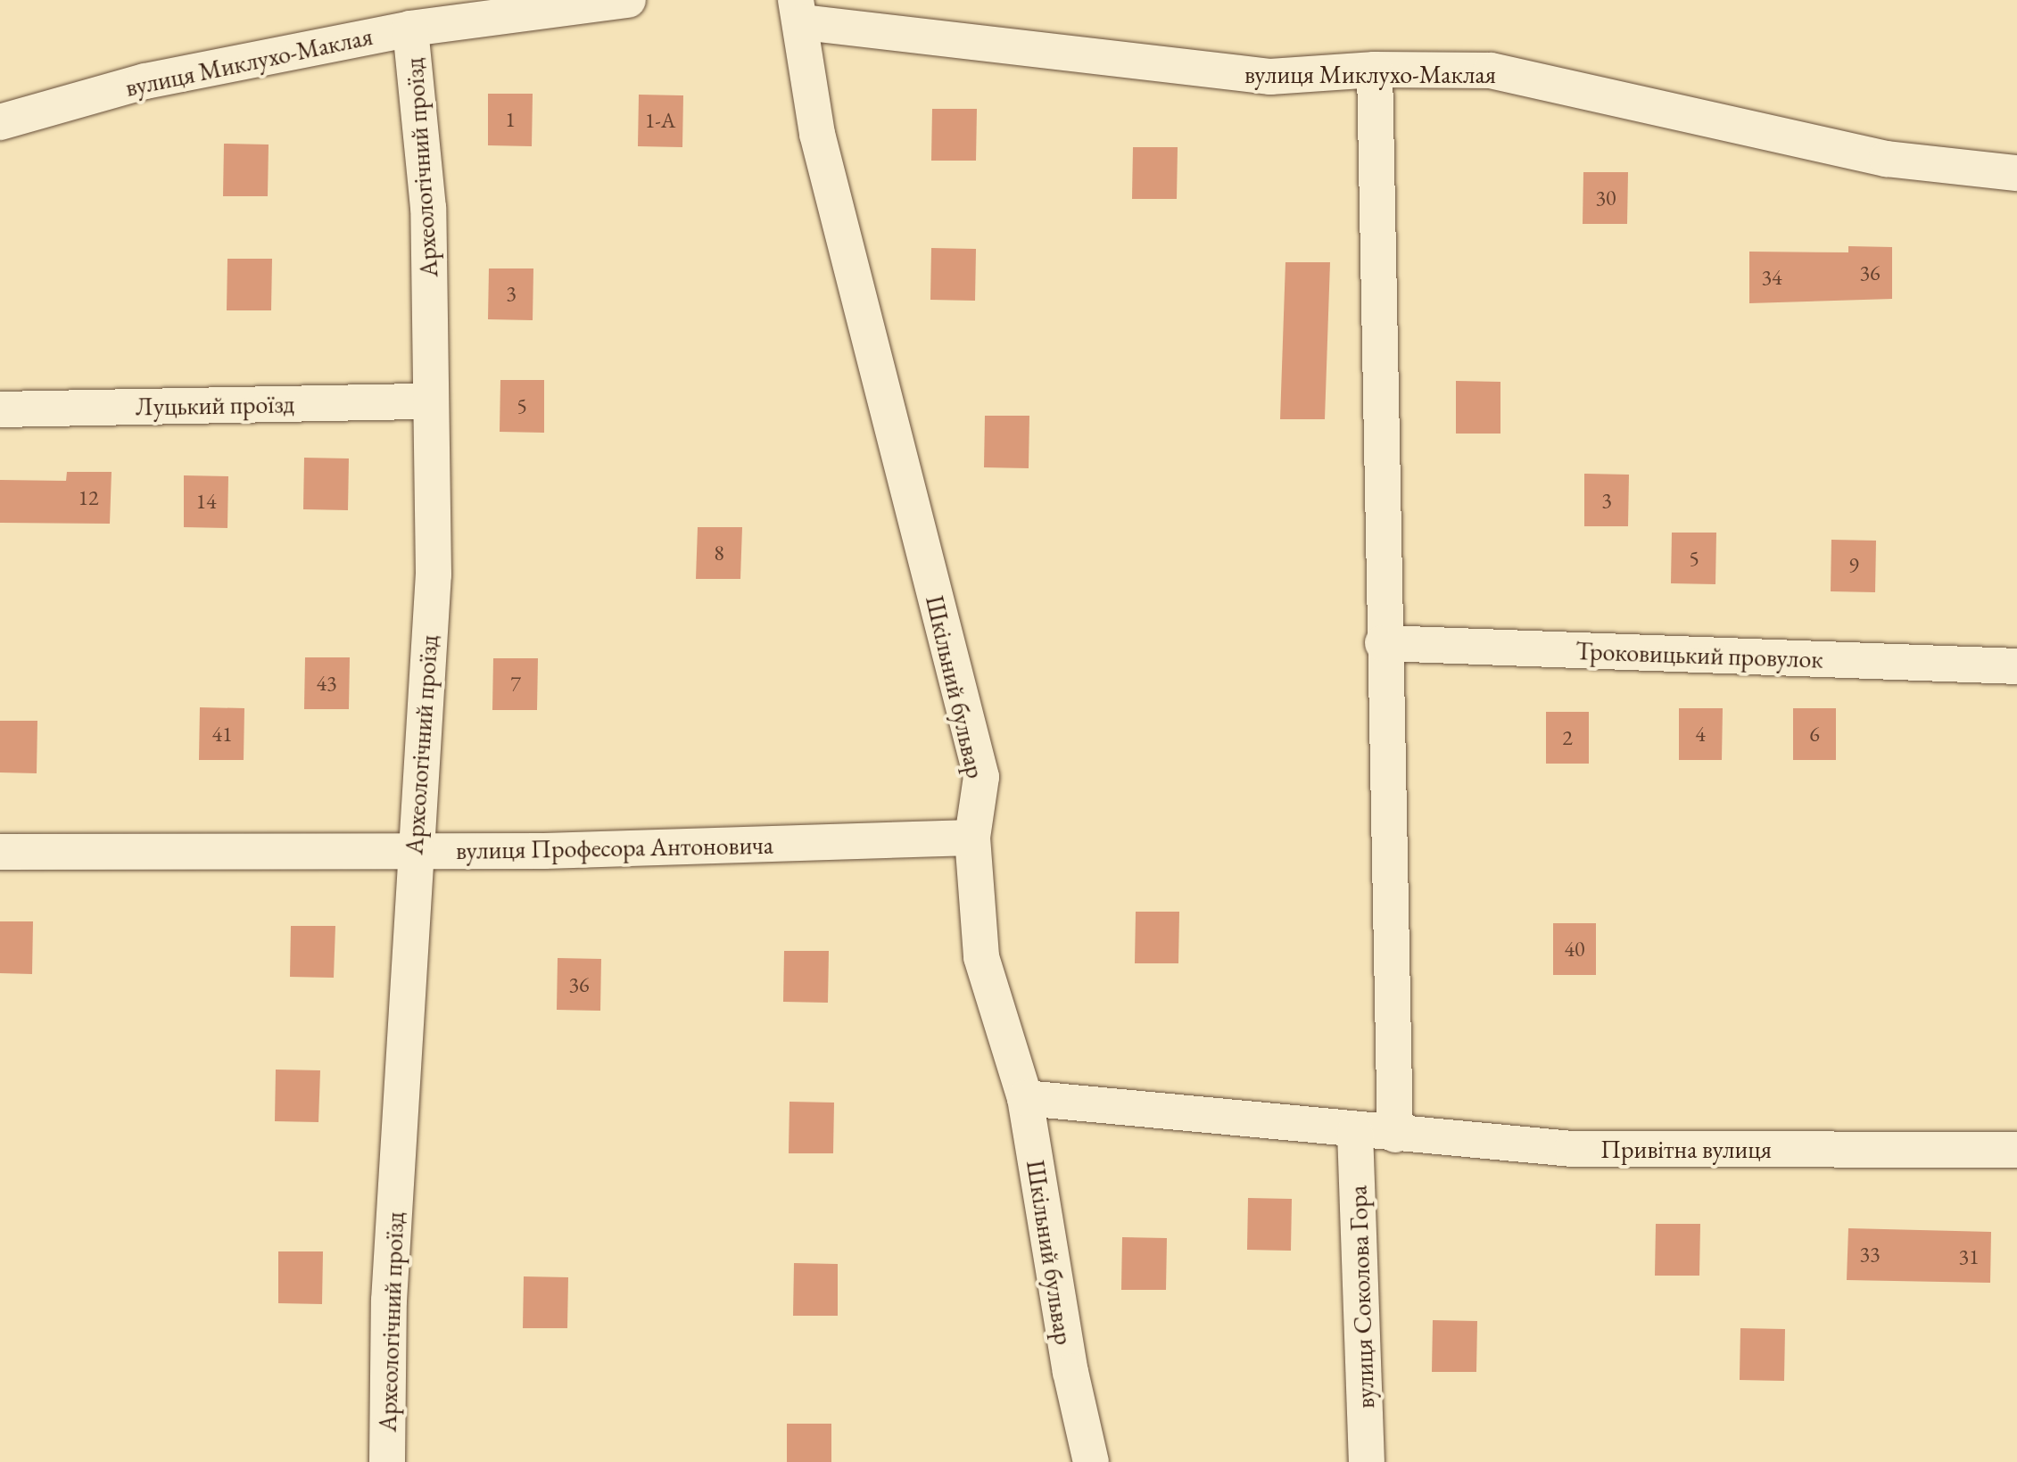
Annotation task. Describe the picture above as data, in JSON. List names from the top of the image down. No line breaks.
{"streets":{"street":["вулиця Миклухо-Маклая","Археологічний проїзд","Луцький проїзд","Троковицький провулок","Шкільний бульвар","вулиця Професора Антоновича","Привітна вулиця","вулиця Соколова Гора"]},"crossings":[["вулиця Миклухо-Маклая","Археологічний проїзд"],["вулиця Миклухо-Маклая","Шкільний бульвар"],["Археологічний проїзд","Луцький проїзд"],["Археологічний проїзд","вулиця Професора Антоновича"],["Шкільний бульвар","вулиця Професора Антоновича"],["Привітна вулиця","вулиця Соколова Гора"]],"house_numbers":["1","1-А","30","36","34","3","5","12","3","14","8","5","9","43","7","41","4","6","2","40","36","33","31"]}
